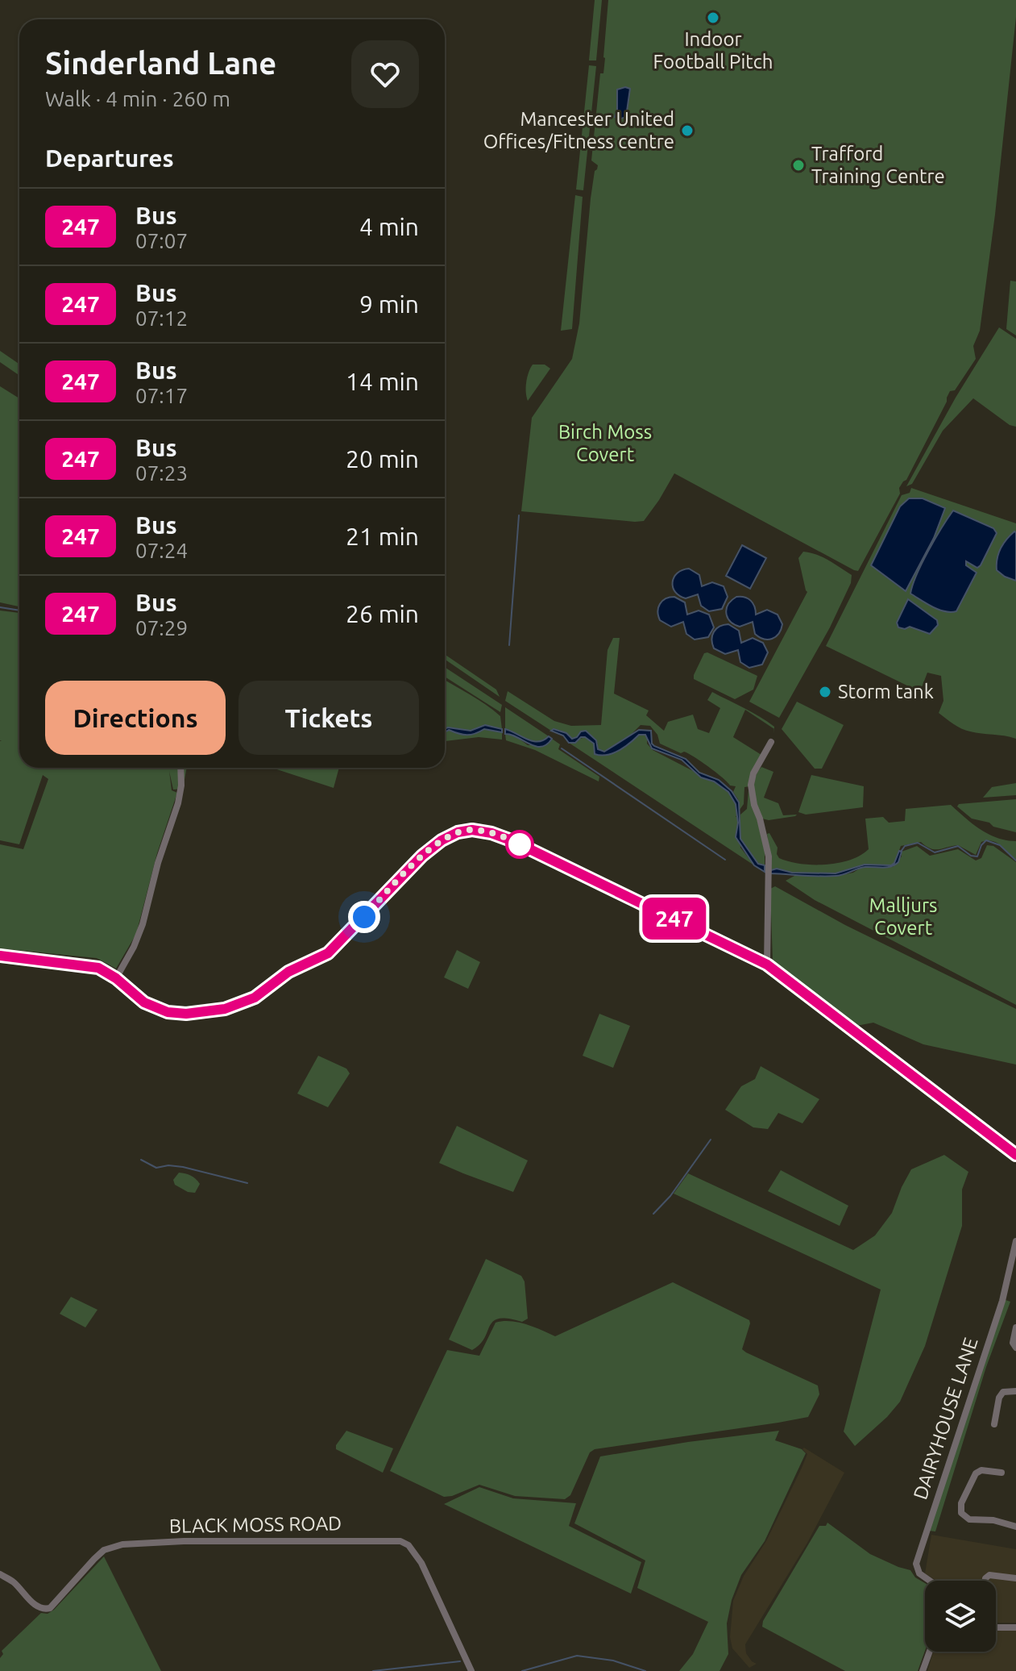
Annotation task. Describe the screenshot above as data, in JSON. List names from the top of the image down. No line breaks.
{"streets":{"street":["DAIRYHOUSE LANE","BLACK MOSS ROAD"]},"parks":["Birch Moss Covert","Malljurs Covert"],"places":["Indoor Football Pitch","Mancester United Offices/Fitness centre","Trafford Training Centre","Storm tank"],"lines":["bus line 247"],"page":{"on_map":"247","heading":[["Sinderland Lane","Walk · 4 min · 260 m"],"Departures"],"list":[{"mark":"247","name":"Bus","note":"07:07","value":"4 min"},{"mark":"247","name":"Bus","note":"07:12","value":"9 min"},{"mark":"247","name":"Bus","note":"07:17","value":"14 min"},{"mark":"247","name":"Bus","note":"07:23","value":"20 min"},{"mark":"247","name":"Bus","note":"07:24","value":"21 min"},{"mark":"247","name":"Bus","note":"07:29","value":"26 min"}],"buttons":["Directions","Tickets"]}}
